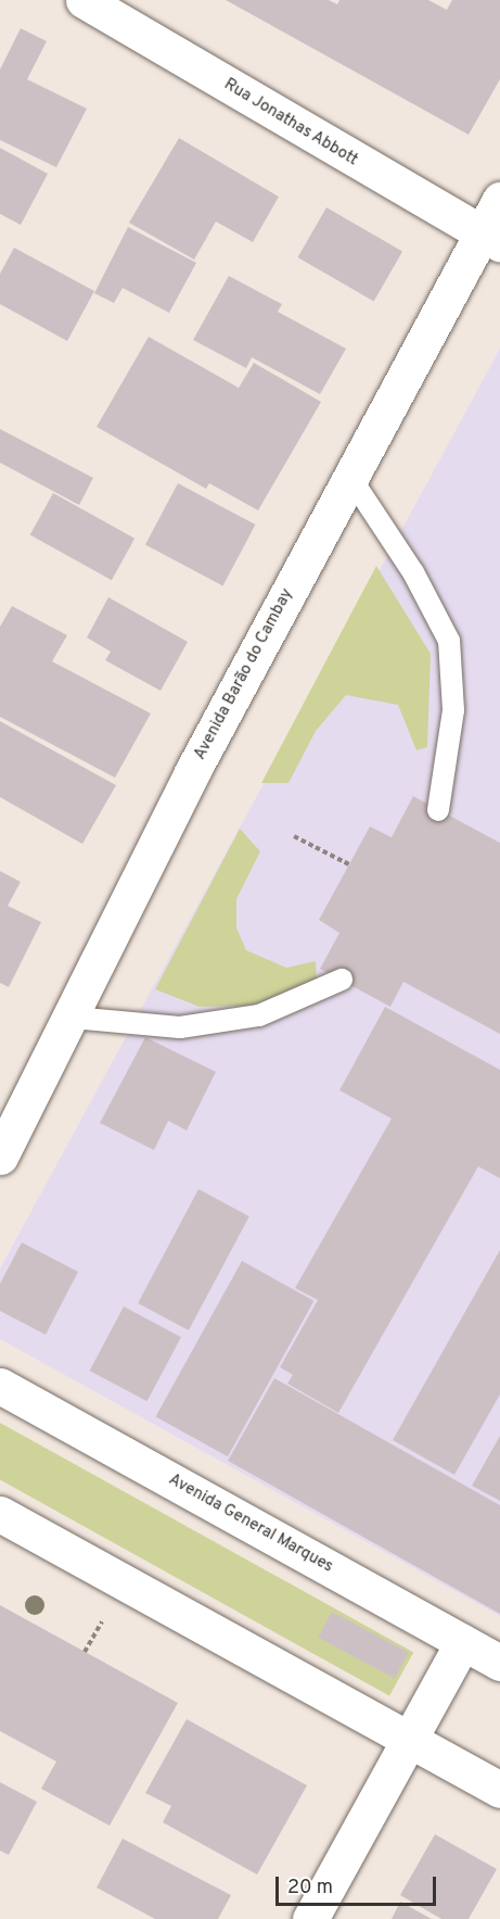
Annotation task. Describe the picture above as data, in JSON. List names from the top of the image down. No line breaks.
{"streets":{"street":["Rua Jonathas Abbott","Avenida Barão do Cambay","Avenida General Marques"]},"crossings":[["Rua Jonathas Abbott","Avenida Barão do Cambay"]],"scale_bar":"20 m"}
